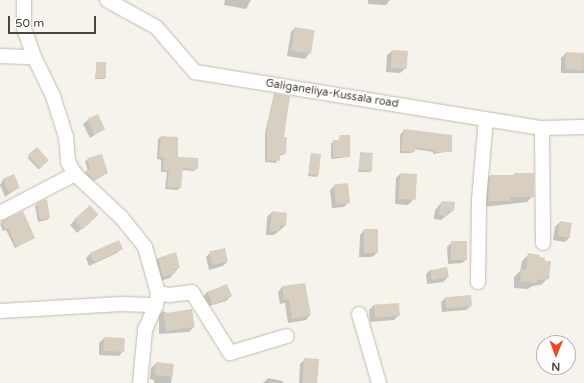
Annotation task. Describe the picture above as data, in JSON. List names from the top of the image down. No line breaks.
{"streets":{"street":["Galiganeliya-Kussala road"]},"scale_bar":"50 m","north":"bottom"}
